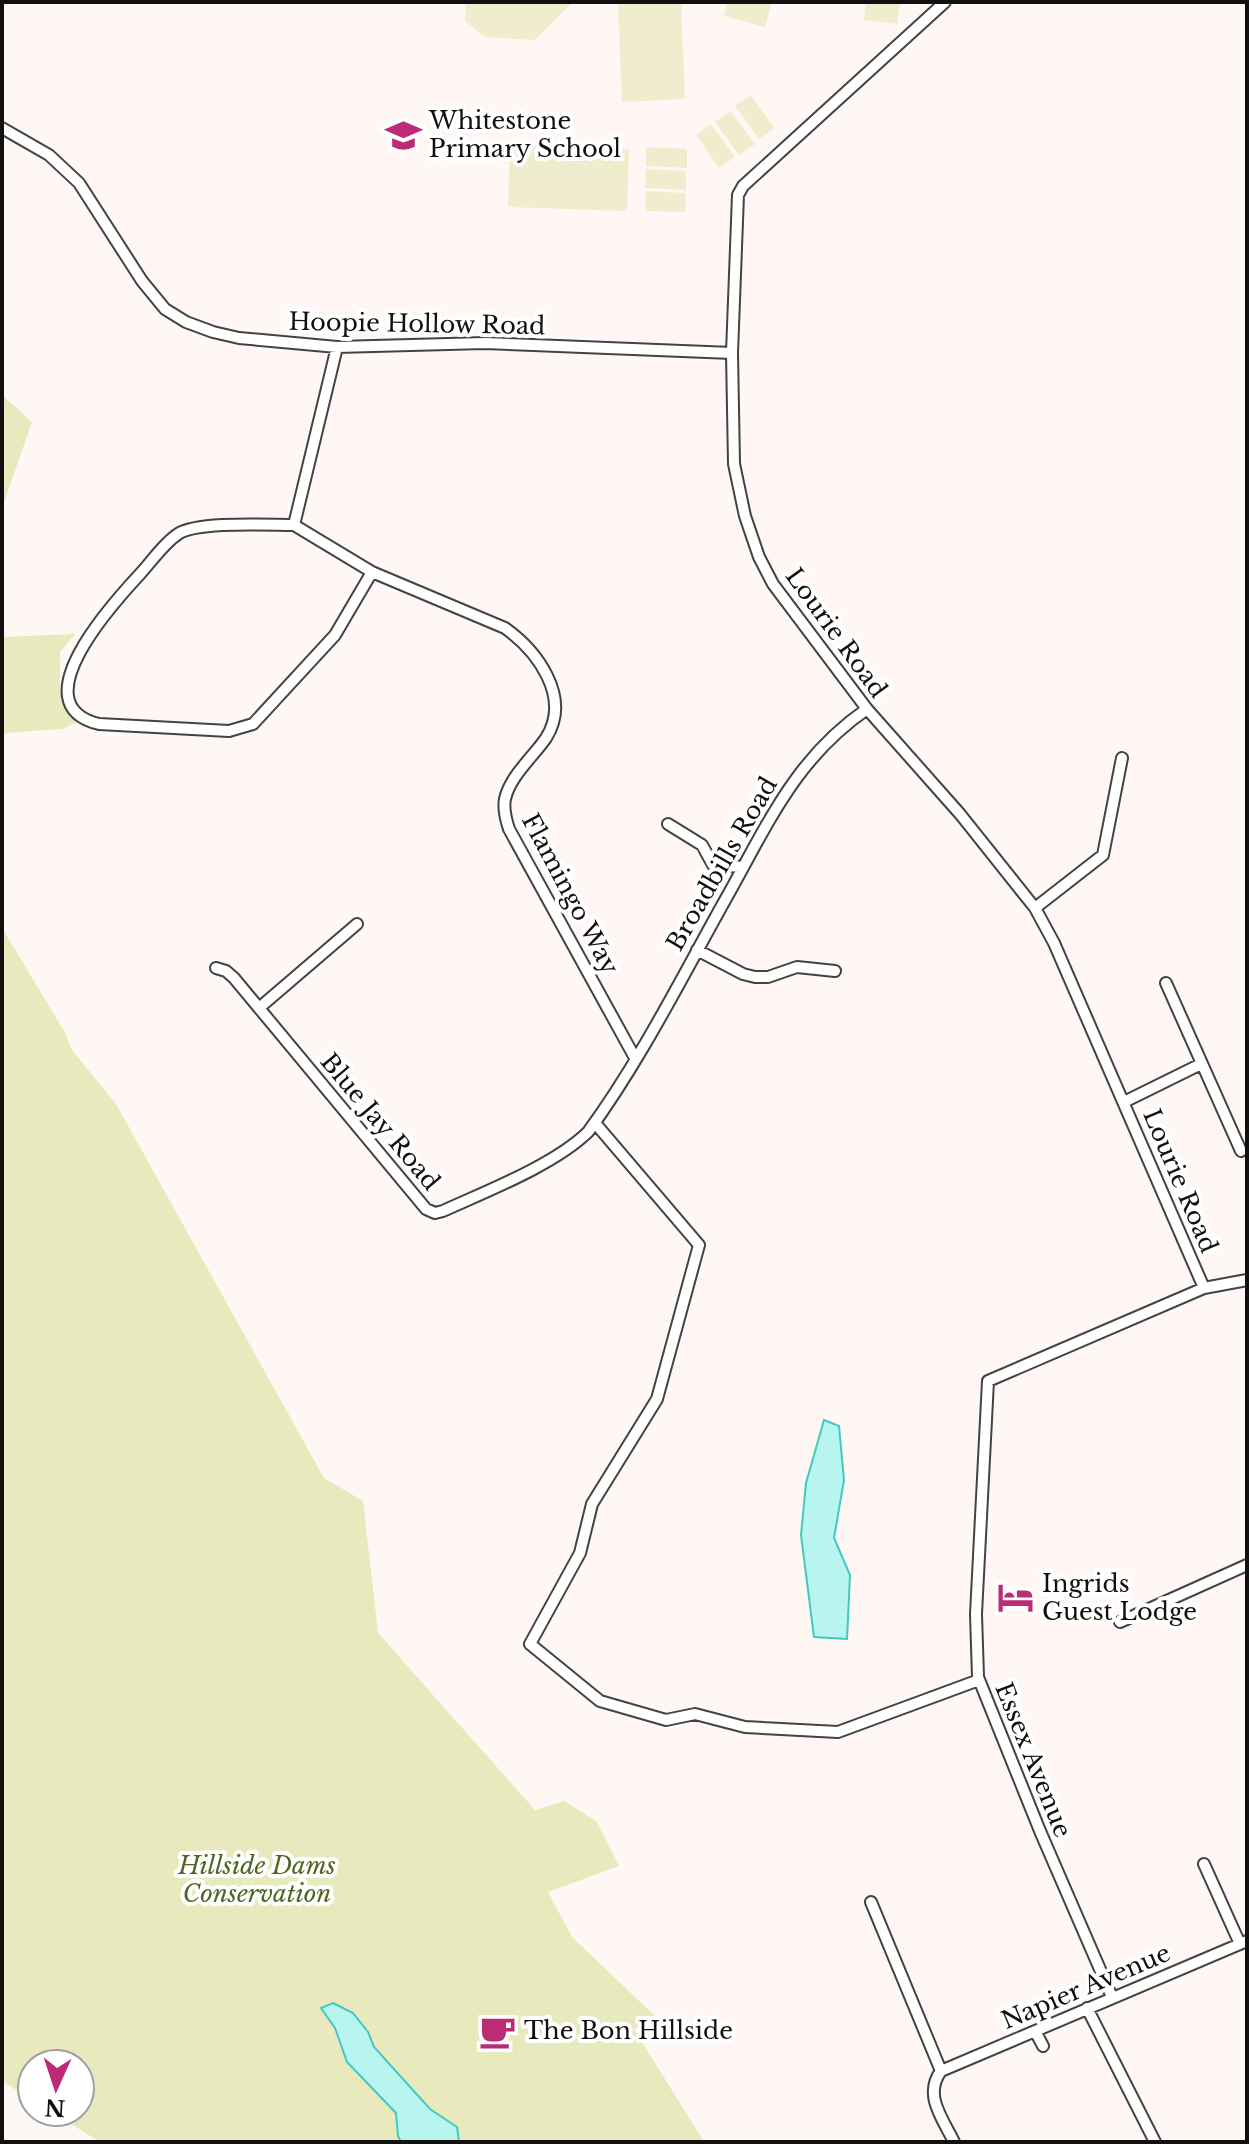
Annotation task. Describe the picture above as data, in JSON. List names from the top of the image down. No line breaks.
{"streets":{"street":["Hoopie Hollow Road","Lourie Road","Broadbills Road","Flamingo Way","Blue Jay Road","Essex Avenue","Napier Avenue"]},"crossings":[["Hoopie Hollow Road","Lourie Road"],["Lourie Road","Broadbills Road"],["Lourie Road","Essex Avenue"],["Broadbills Road","Flamingo Way"],["Broadbills Road","Blue Jay Road"],["Flamingo Way","Blue Jay Road"],["Essex Avenue","Napier Avenue"]],"parks":["Hillside Dams Conservation"],"places":{"school or university":["Whitestone Primary School"],"hotel":["Ingrids Guest Lodge"],"cafe":["The Bon Hillside"]},"north":"bottom"}
